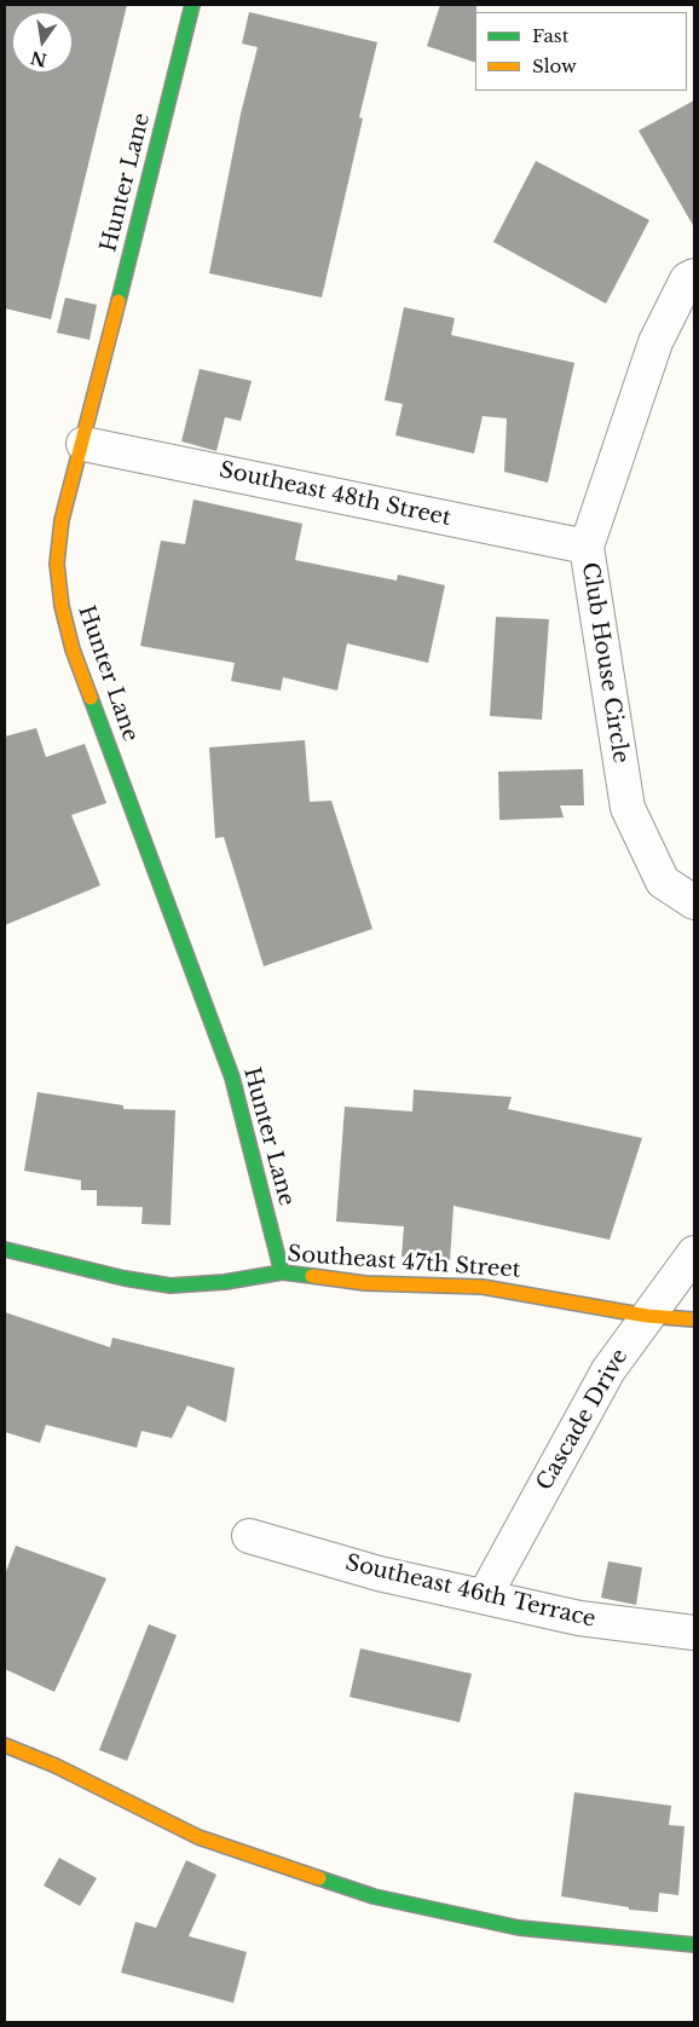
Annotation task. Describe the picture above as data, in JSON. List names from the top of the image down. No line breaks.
{"streets":{"street":["Hunter Lane","Southeast 48th Street","Club House Circle","Southeast 47th Street","Cascade Drive","Southeast 46th Terrace"]},"crossings":[["Hunter Lane","Southeast 48th Street"],["Hunter Lane","Southeast 47th Street"],["Southeast 48th Street","Club House Circle"],["Southeast 47th Street","Cascade Drive"],["Cascade Drive","Southeast 46th Terrace"]],"legend":["Fast","Slow"],"north":"bottom"}
